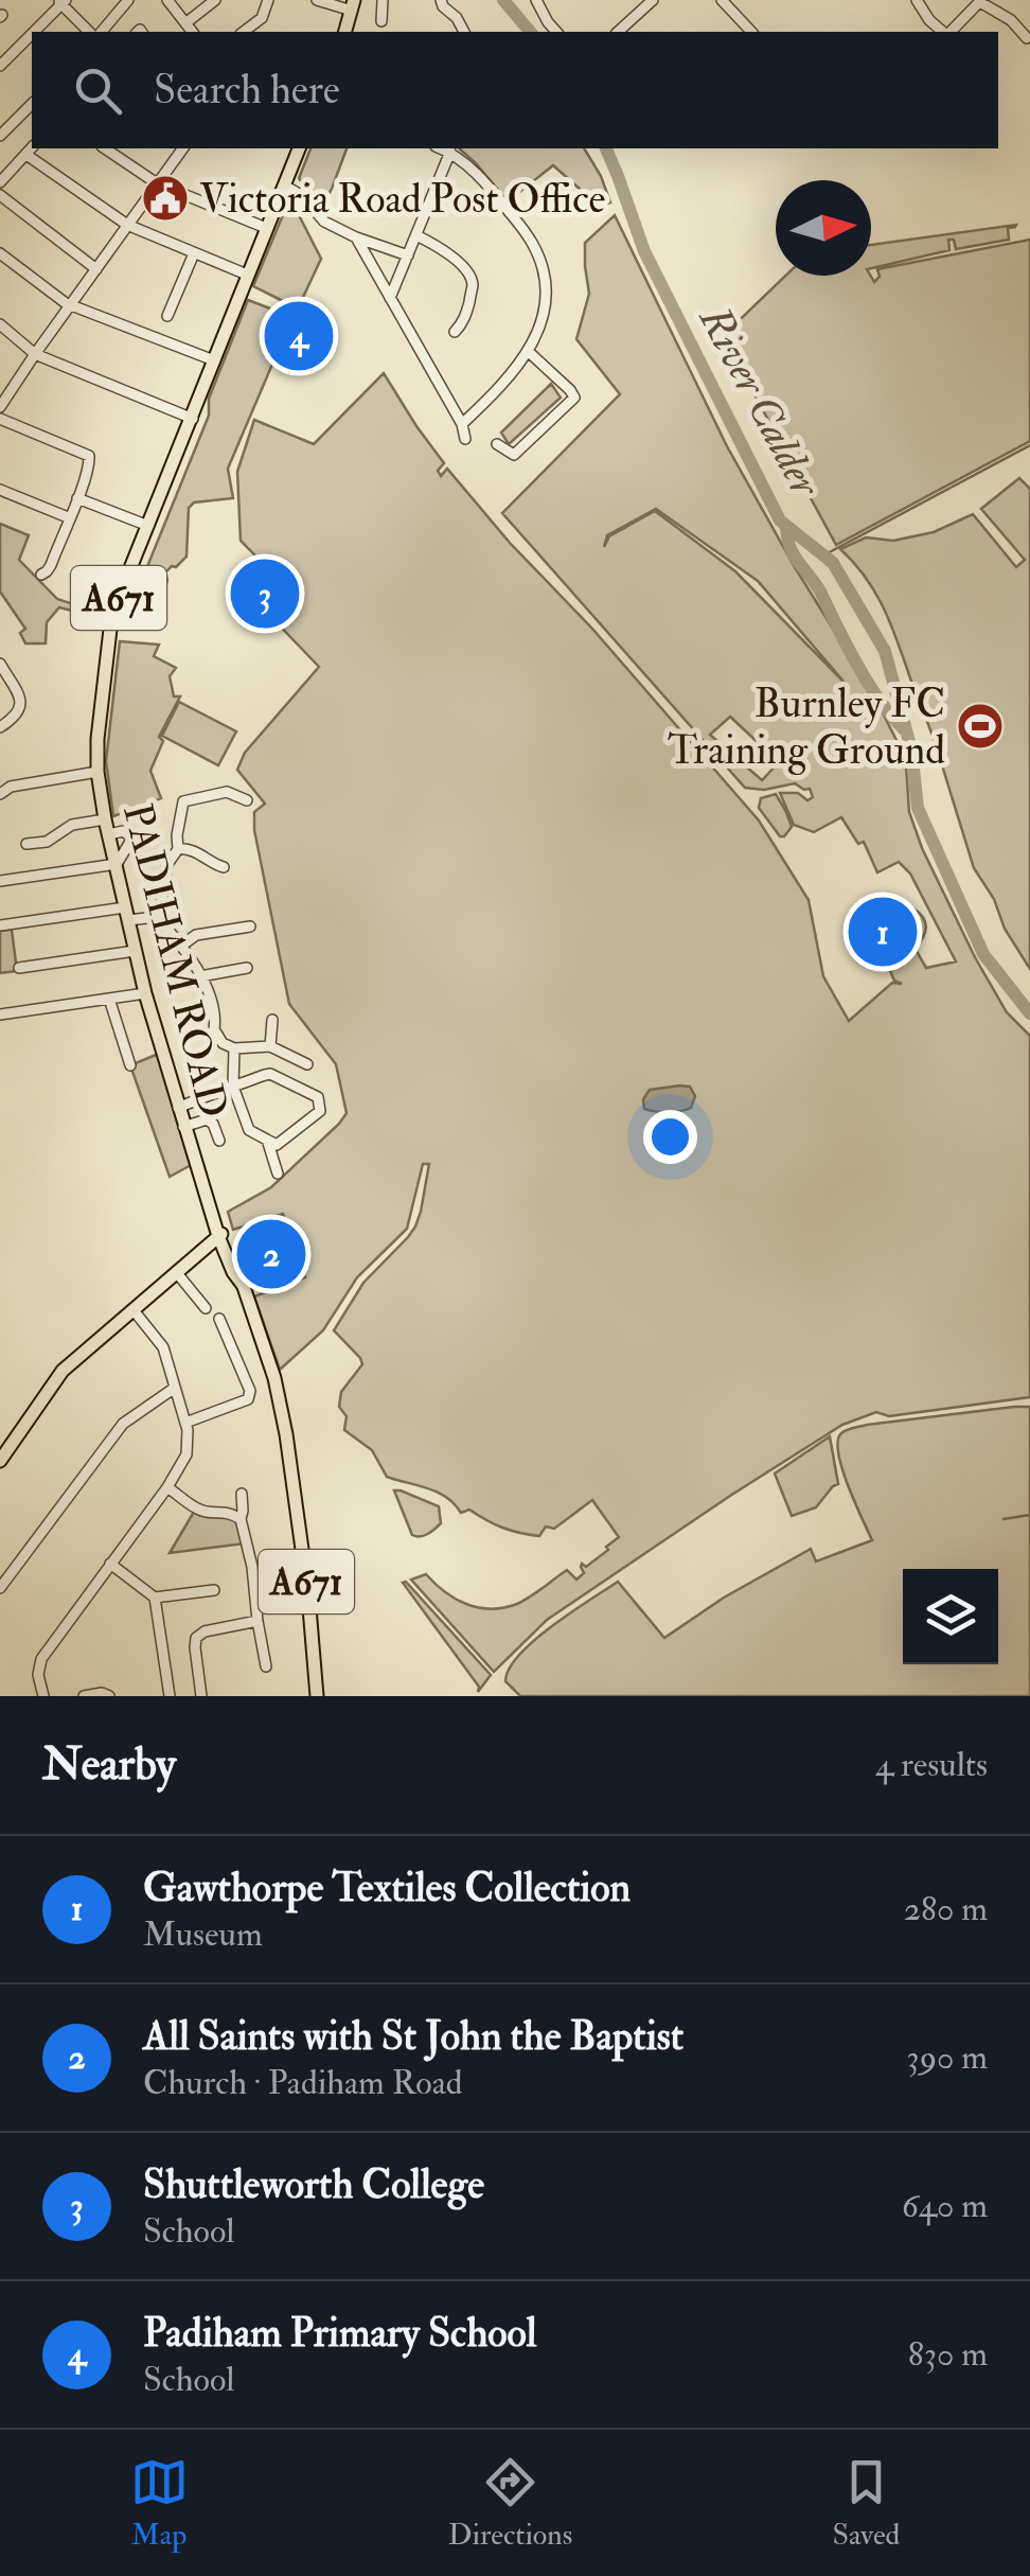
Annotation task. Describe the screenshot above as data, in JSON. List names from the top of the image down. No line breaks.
{"streets":{"main road":["A671","PADIHAM ROAD"]},"crossings":[["A671","PADIHAM ROAD"]],"water":["River Calder"],"places":{"public building":["Victoria Road Post Office"],"sports":["Burnley FC Training Ground"]},"north":"right","page":{"search":"Search here","pins":["4","3","1","2"],"heading":["Nearby","4 results"],"list":[{"mark":"1","name":"Gawthorpe Textiles Collection","note":"Museum","value":"280 m"},{"mark":"2","name":"All Saints with St John the Baptist","note":"Church · Padiham Road","value":"390 m"},{"mark":"3","name":"Shuttleworth College","note":"School","value":"640 m"},{"mark":"4","name":"Padiham Primary School","note":"School","value":"830 m"}],"nav":["Map","Directions","Saved"]}}
